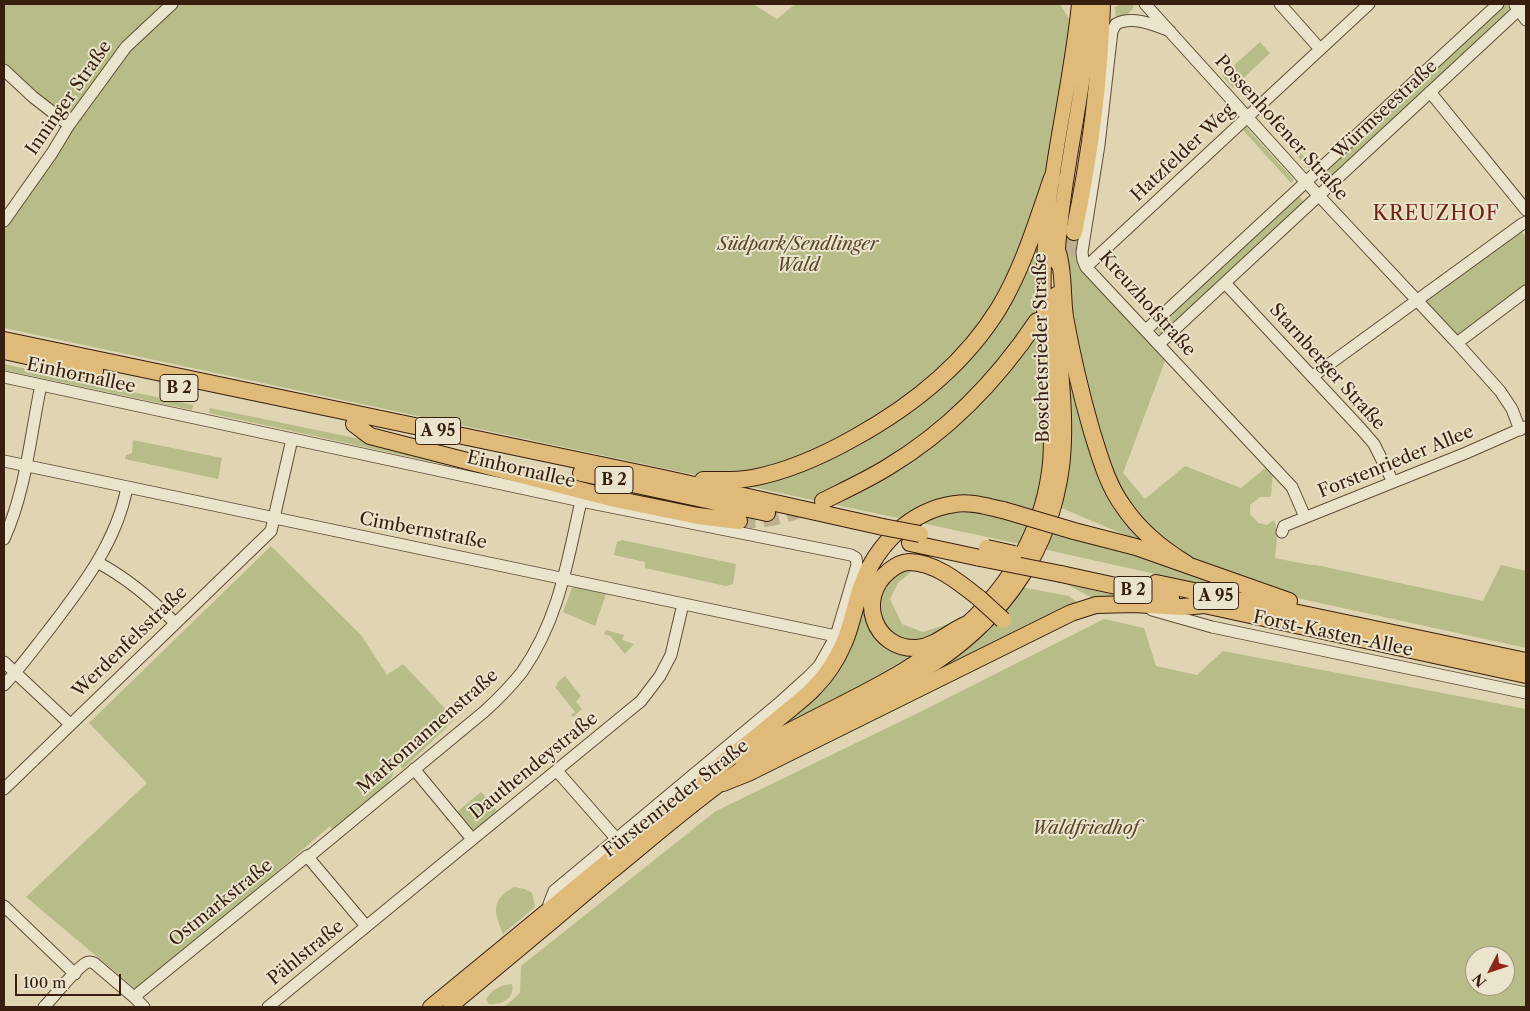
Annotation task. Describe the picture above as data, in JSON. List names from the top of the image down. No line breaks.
{"streets":{"highway":["B 2","A 95"],"main road":["Boschetsrieder Straße","Fürstenrieder Straße"],"street":["Inninger Straße","Würmseestraße","Possenhofener Straße","Hatzfelder Weg","Kreuzhofstraße","Starnberger Straße","Einhornallee","Forstenrieder Allee","Cimbernstraße","Forst-Kasten-Allee","Werdenfelsstraße","Markomannenstraße","Dauthendeystraße","Ostmarkstraße","Pählstraße"]},"crossings":[["Würmseestraße","Possenhofener Straße"],["Würmseestraße","Kreuzhofstraße"],["Würmseestraße","Starnberger Straße"],["Possenhofener Straße","Hatzfelder Weg"],["Possenhofener Straße","Kreuzhofstraße"],["Possenhofener Straße","Forstenrieder Allee"],["Hatzfelder Weg","Kreuzhofstraße"],["Kreuzhofstraße","Forstenrieder Allee"],["Boschetsrieder Straße","Fürstenrieder Straße"],["Starnberger Straße","Forstenrieder Allee"],["Einhornallee","Werdenfelsstraße"],["Einhornallee","Markomannenstraße"],["Einhornallee","Fürstenrieder Straße"],["B 2","A 95"],["Cimbernstraße","Werdenfelsstraße"],["Cimbernstraße","Markomannenstraße"],["Cimbernstraße","Dauthendeystraße"],["Cimbernstraße","Fürstenrieder Straße"],["Markomannenstraße","Ostmarkstraße"],["Dauthendeystraße","Pählstraße"]],"districts":["KREUZHOF"],"parks":["Südpark/Sendlinger Wald","Waldfriedhof"],"scale_bar":"100 m","north":"bottom left"}
